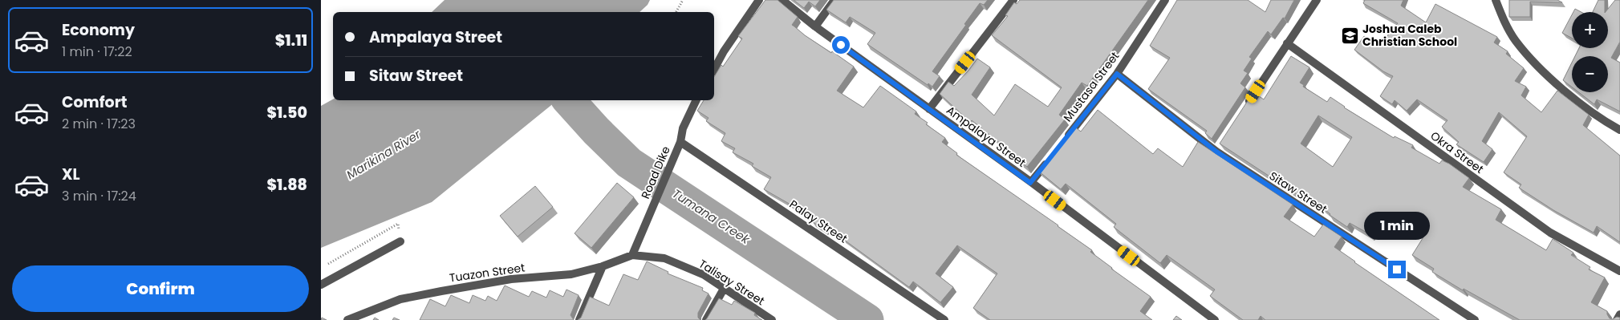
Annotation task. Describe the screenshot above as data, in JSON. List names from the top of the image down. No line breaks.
{"streets":{"street":["Mustasa Street","Ampalaya Street","Okra Street","Road Dike","Sitaw Street","Palay Street","Tuazon Street","Talisay Street"]},"crossings":[["Mustasa Street","Sitaw Street"],["Road Dike","Palay Street"],["Road Dike","Tuazon Street"],["Road Dike","Talisay Street"],["Tuazon Street","Talisay Street"]],"water":["Marikina River","Tumana Creek"],"places":{"school or university":["Joshua Caleb Christian School"]},"page":{"list":[{"name":"Economy","note":"1 min · 17:22","value":"$1.11"},{"name":"Comfort","note":"2 min · 17:23","value":"$1.50"},{"name":"XL","note":"3 min · 17:24","value":"$1.88"}],"map_buttons":["+","−"],"banner":["Ampalaya Street","Sitaw Street"],"bubble":"1 min","buttons":"Confirm"}}
